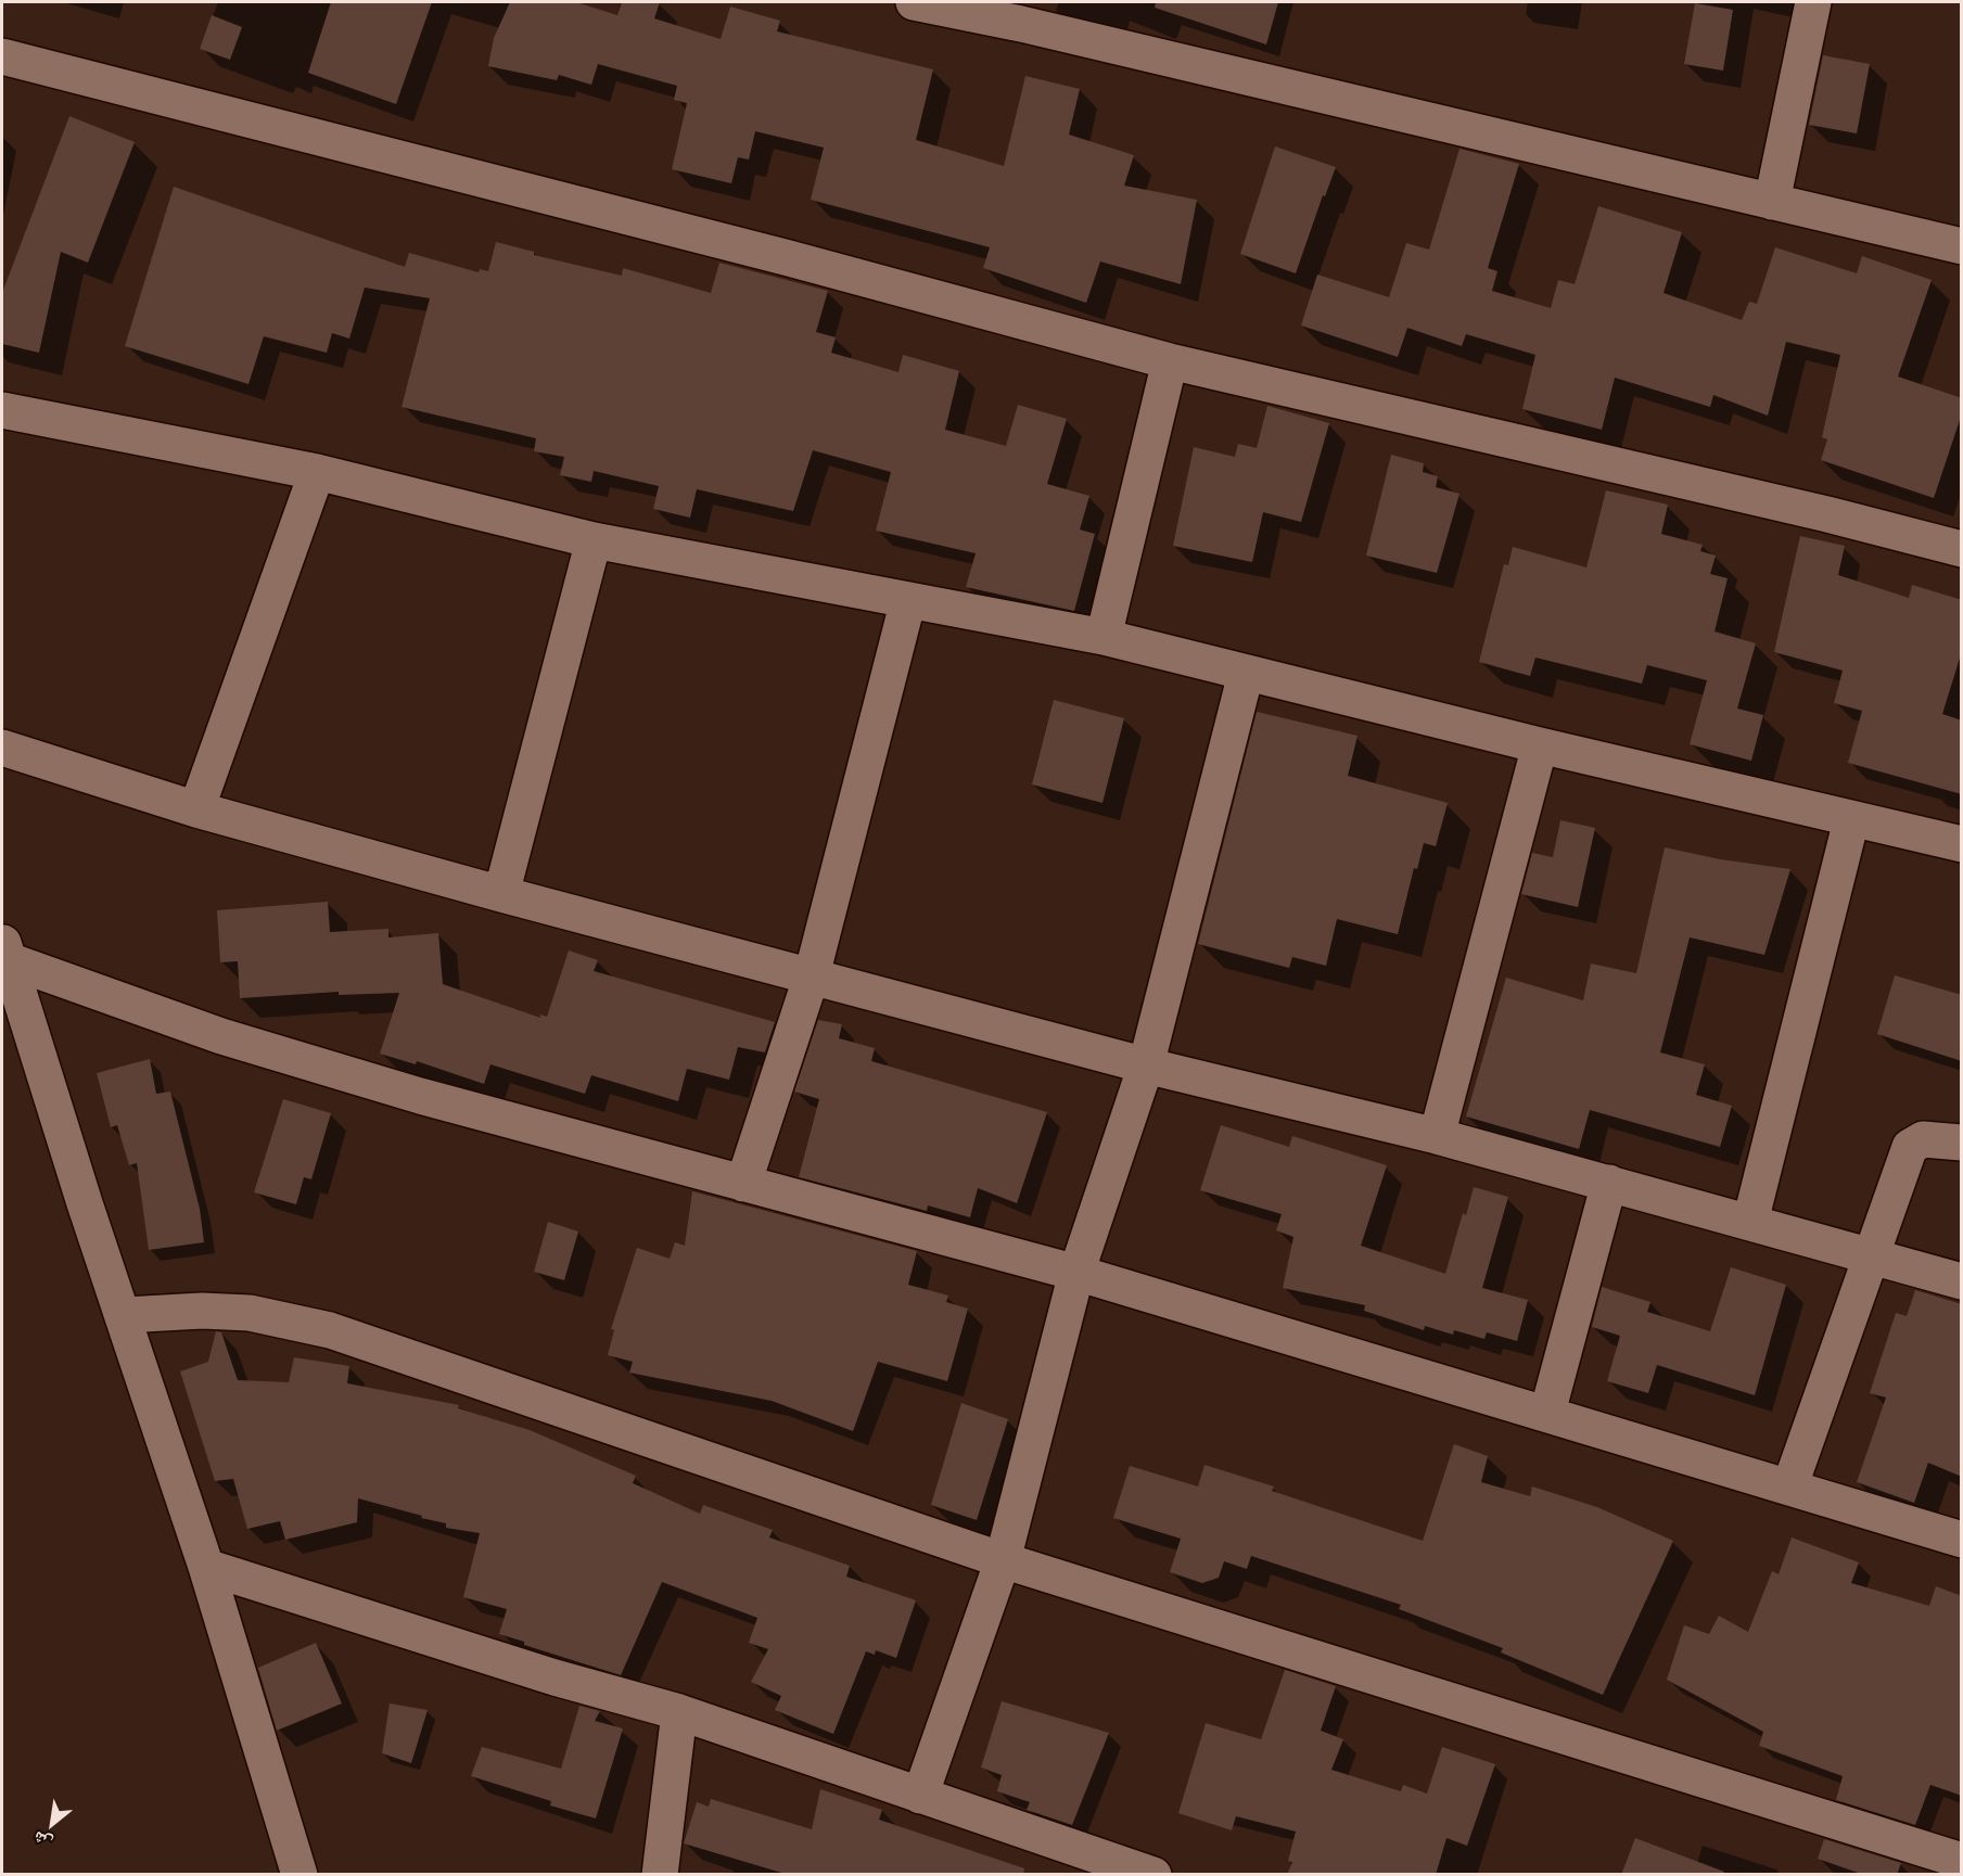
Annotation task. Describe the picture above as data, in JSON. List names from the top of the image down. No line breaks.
{"north":"bottom left"}
